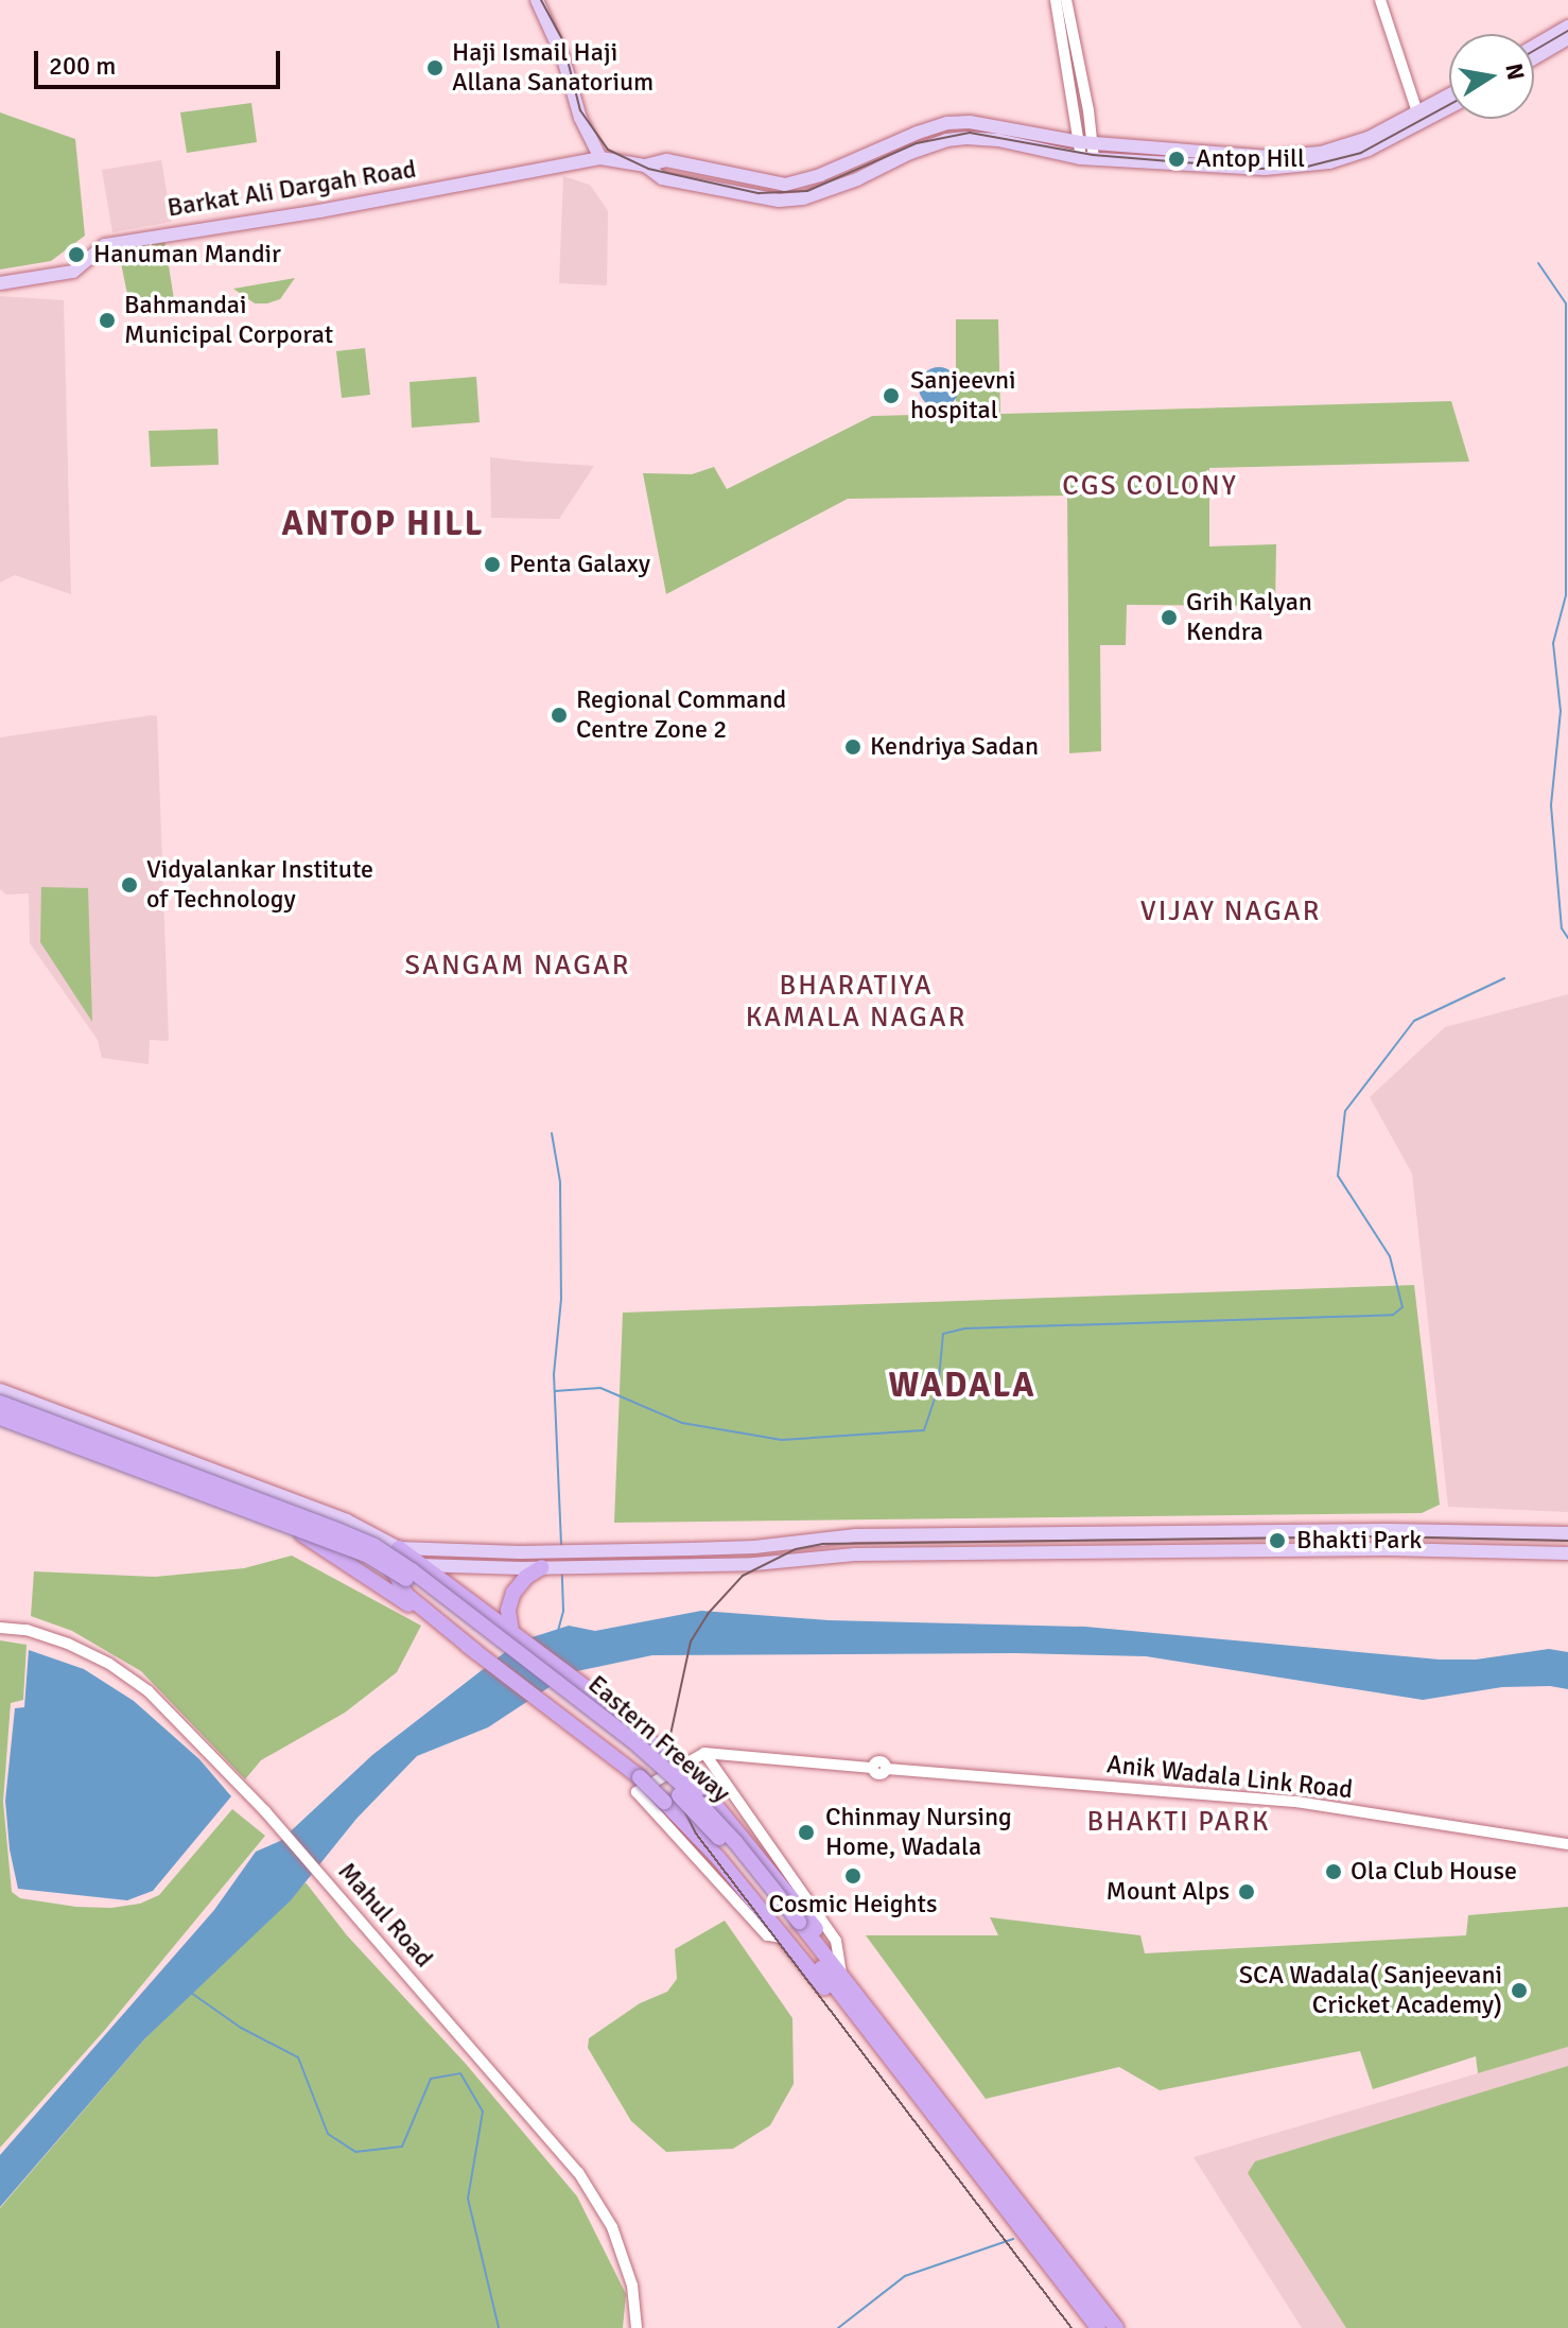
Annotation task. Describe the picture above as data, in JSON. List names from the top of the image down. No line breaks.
{"streets":{"highway":["Eastern Freeway"],"main road":["Barkat Ali Dargah Road"],"street":["Anik Wadala Link Road","Mahul Road"]},"districts":["CGS COLONY","ANTOP HILL","VIJAY NAGAR","SANGAM NAGAR","BHARATIYA KAMALA NAGAR","WADALA","BHAKTI PARK"],"places":["Haji Ismail Haji Allana Sanatorium","Antop Hill","Hanuman Mandir","Bahmandai Municipal Corporat","Sanjeevni hospital","Penta Galaxy","Grih Kalyan Kendra","Regional Command Centre Zone 2","Kendriya Sadan","Vidyalankar Institute of Technology","Bhakti Park","Chinmay Nursing Home, Wadala","Ola Club House","Cosmic Heights","Mount Alps","SCA Wadala( Sanjeevani Cricket Academy)"],"scale_bar":"200 m","north":"right"}
